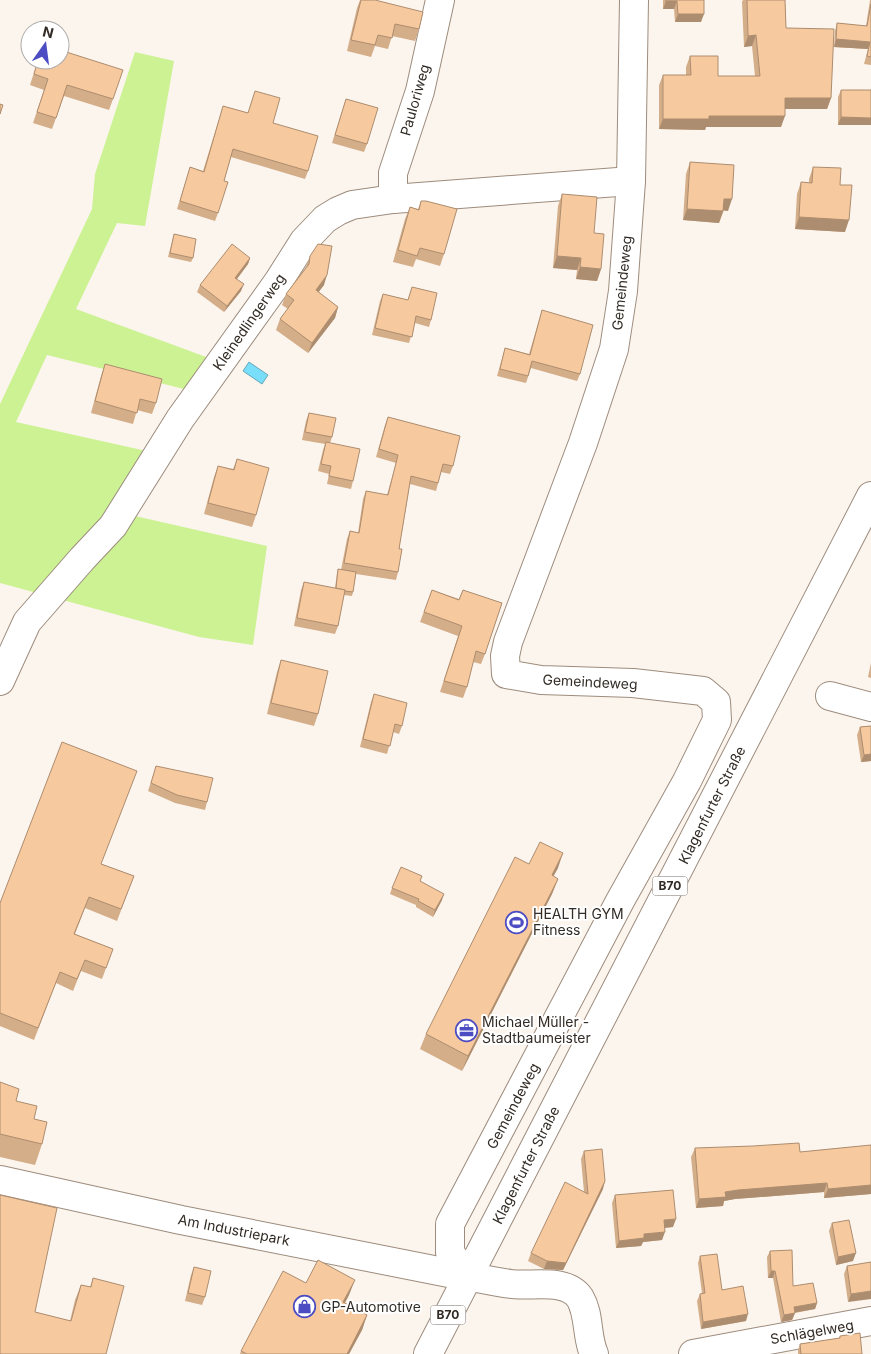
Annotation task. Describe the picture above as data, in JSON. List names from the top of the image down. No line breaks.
{"streets":{"street":["Pauloriweg","Gemeindeweg","Kleinedlingerweg","Klagenfurter Straße","B70","Am Industriepark","Schlägelweg"]},"crossings":[["Pauloriweg","Kleinedlingerweg"],["Gemeindeweg","Kleinedlingerweg"],["Gemeindeweg","Klagenfurter Straße"],["Gemeindeweg","Am Industriepark"],["Klagenfurter Straße","Am Industriepark"]],"places":{"sports":["HEALTH GYM Fitness"],"office":["Michael Müller - Stadtbaumeister"],"shop":["GP-Automotive"]},"north":"top"}
